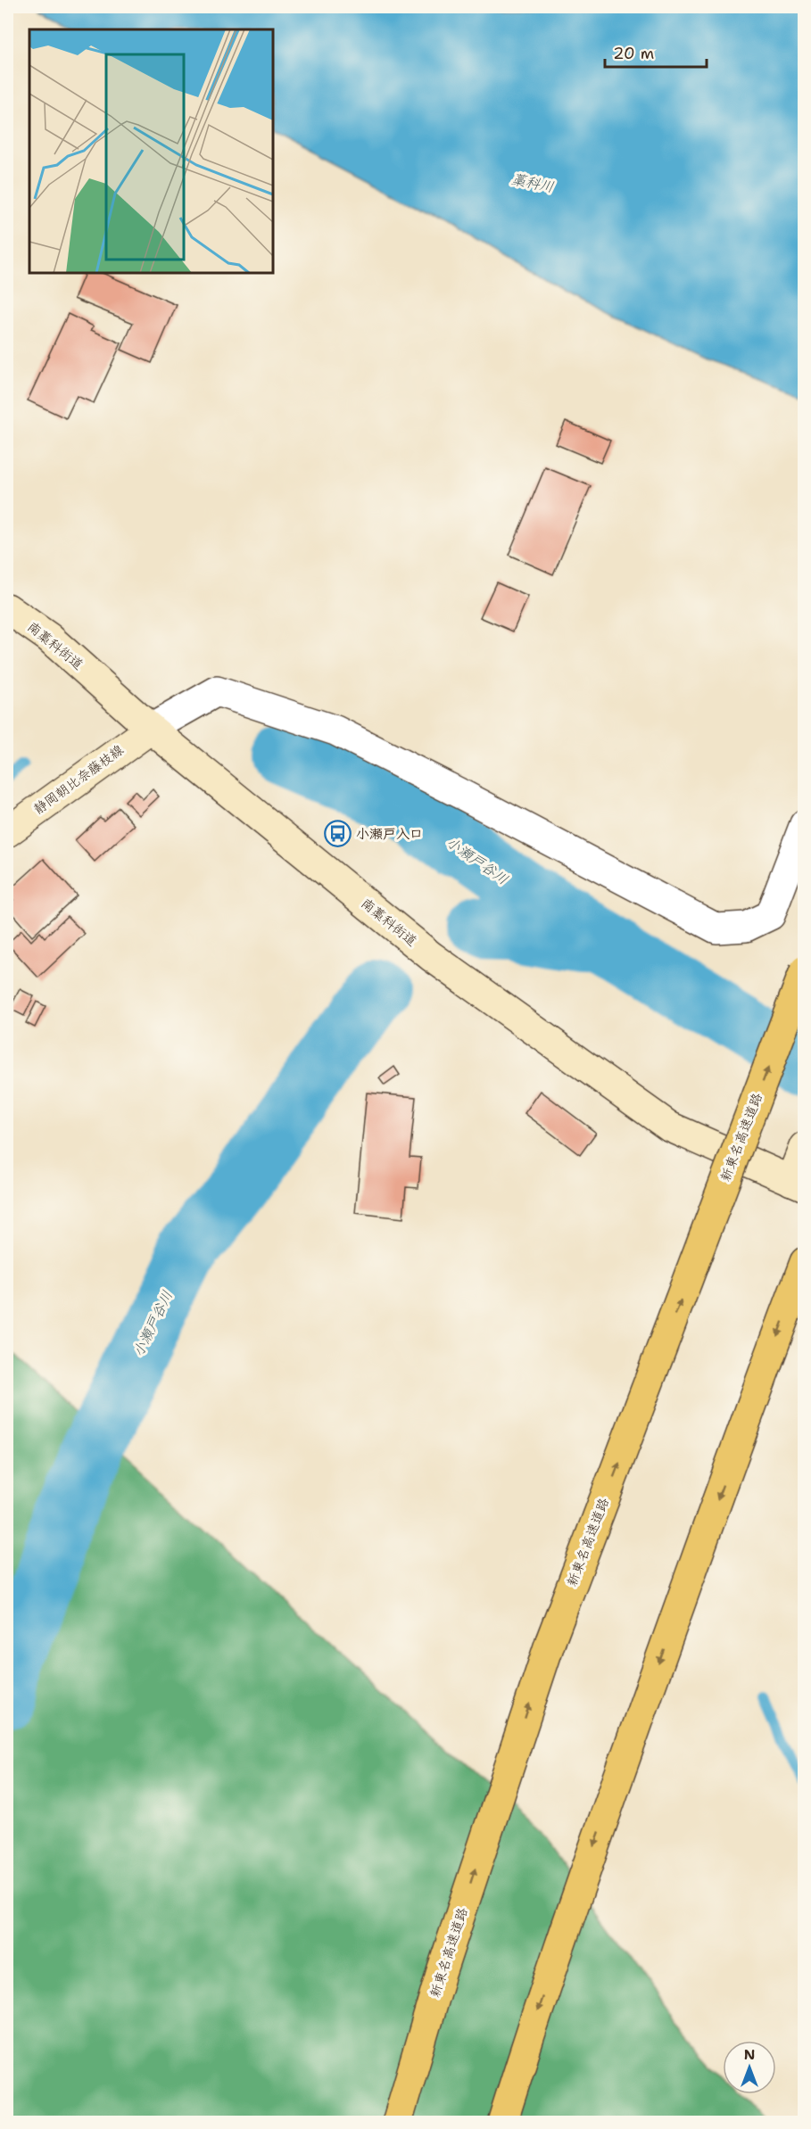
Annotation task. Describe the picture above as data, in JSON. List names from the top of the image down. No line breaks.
{"streets":{"highway":["新東名高速道路"],"main road":["南藁科街道","静岡朝比奈藤枝線"]},"crossings":[["南藁科街道","静岡朝比奈藤枝線"]],"water":["藁科川","小瀬戸谷川"],"places":{"bus stop":["小瀬戸入口"]},"scale_bar":"20 m","north":"top"}
